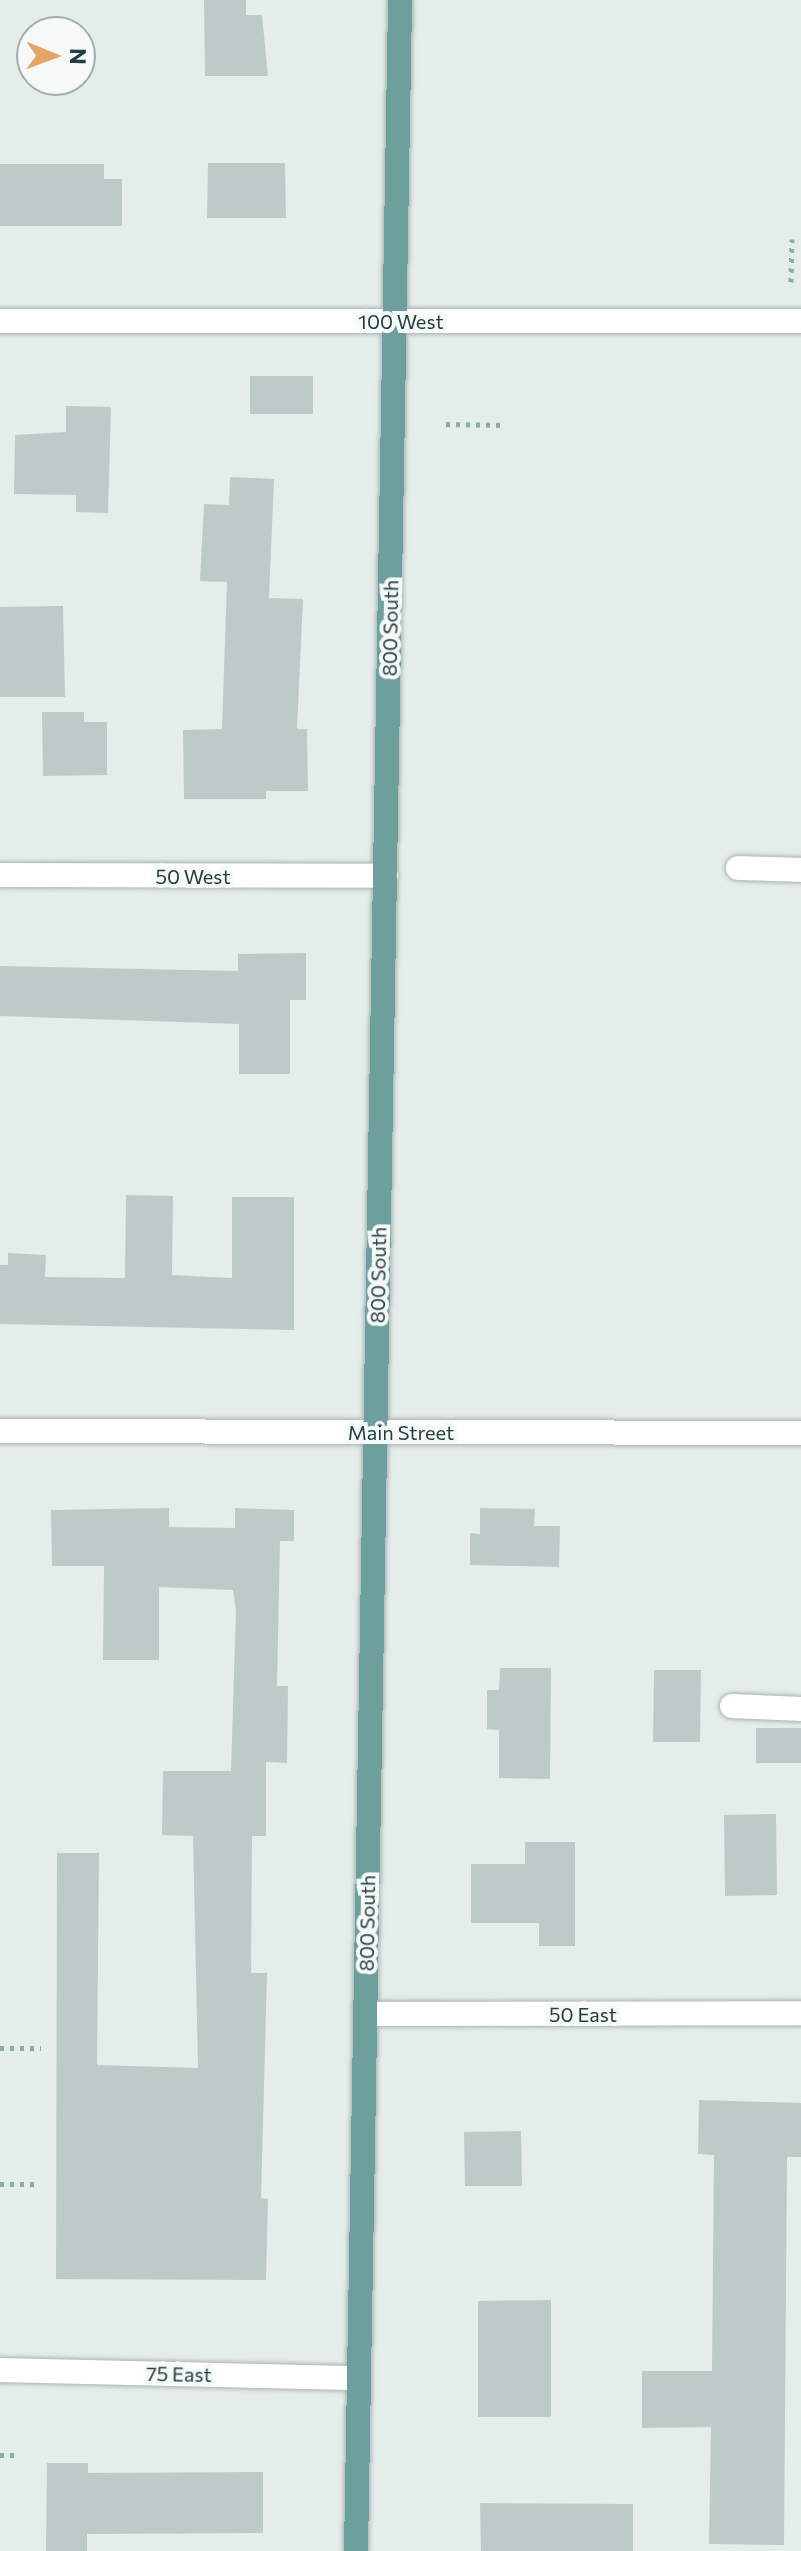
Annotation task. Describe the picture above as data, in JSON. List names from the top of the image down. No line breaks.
{"streets":{"main road":["800 South"],"street":["100 West","50 West","Main Street","50 East","75 East"]},"crossings":[["100 West","800 South"],["800 South","50 West"],["800 South","Main Street"],["800 South","50 East"],["800 South","75 East"]],"north":"right"}
